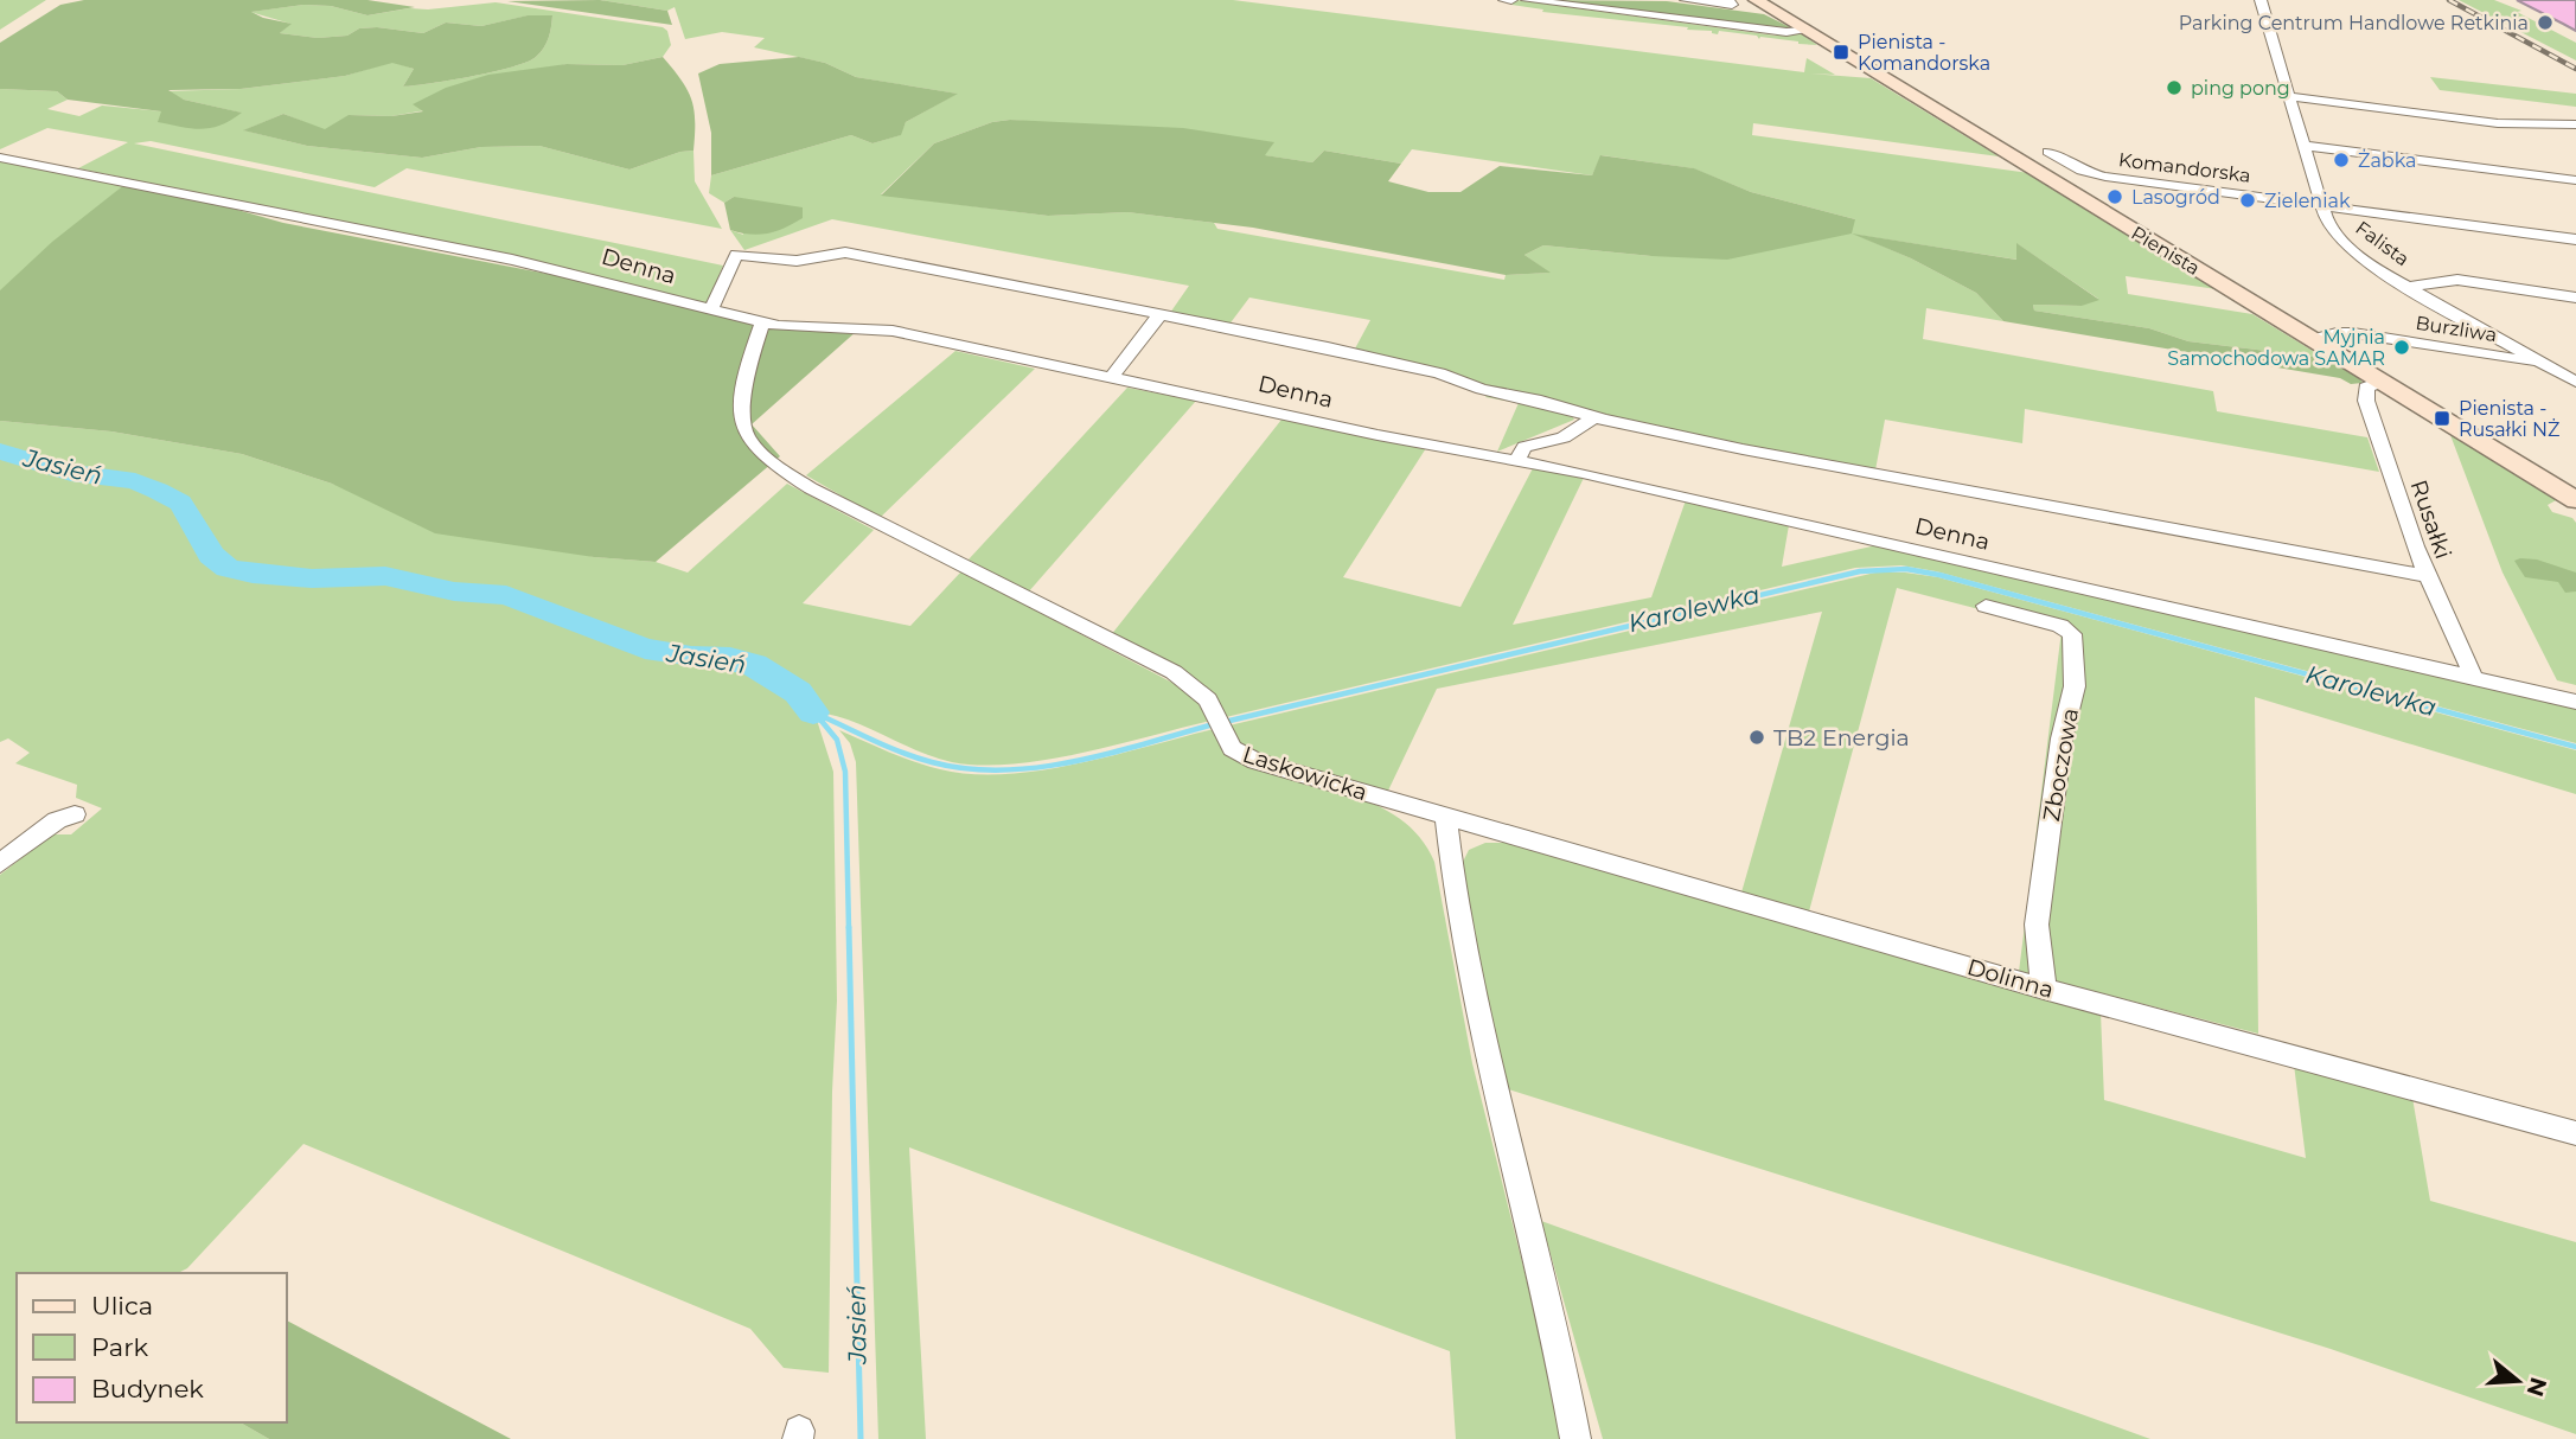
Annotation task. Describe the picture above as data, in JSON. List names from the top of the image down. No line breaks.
{"streets":{"street":["Komandorska","Falista","Pienista","Denna","Burzliwa","Rusałki","Zboczowa","Laskowicka","Dolinna"]},"crossings":[["Komandorska","Falista"],["Falista","Burzliwa"],["Pienista","Burzliwa"],["Pienista","Rusałki"],["Denna","Rusałki"],["Denna","Laskowicka"],["Zboczowa","Dolinna"],["Laskowicka","Dolinna"]],"water":["Jasień","Karolewka"],"places":{"other":["Parking Centrum Handlowe Retkinia","ping pong","Żabka","Lasogród","Zieleniak","Myjnia Samochodowa SAMAR","TB2 Energia"],"transit":["Pienista - Komandorska","Pienista - Rusałki NŻ"]},"legend":["Ulica","Park","Budynek"],"north":"right"}
